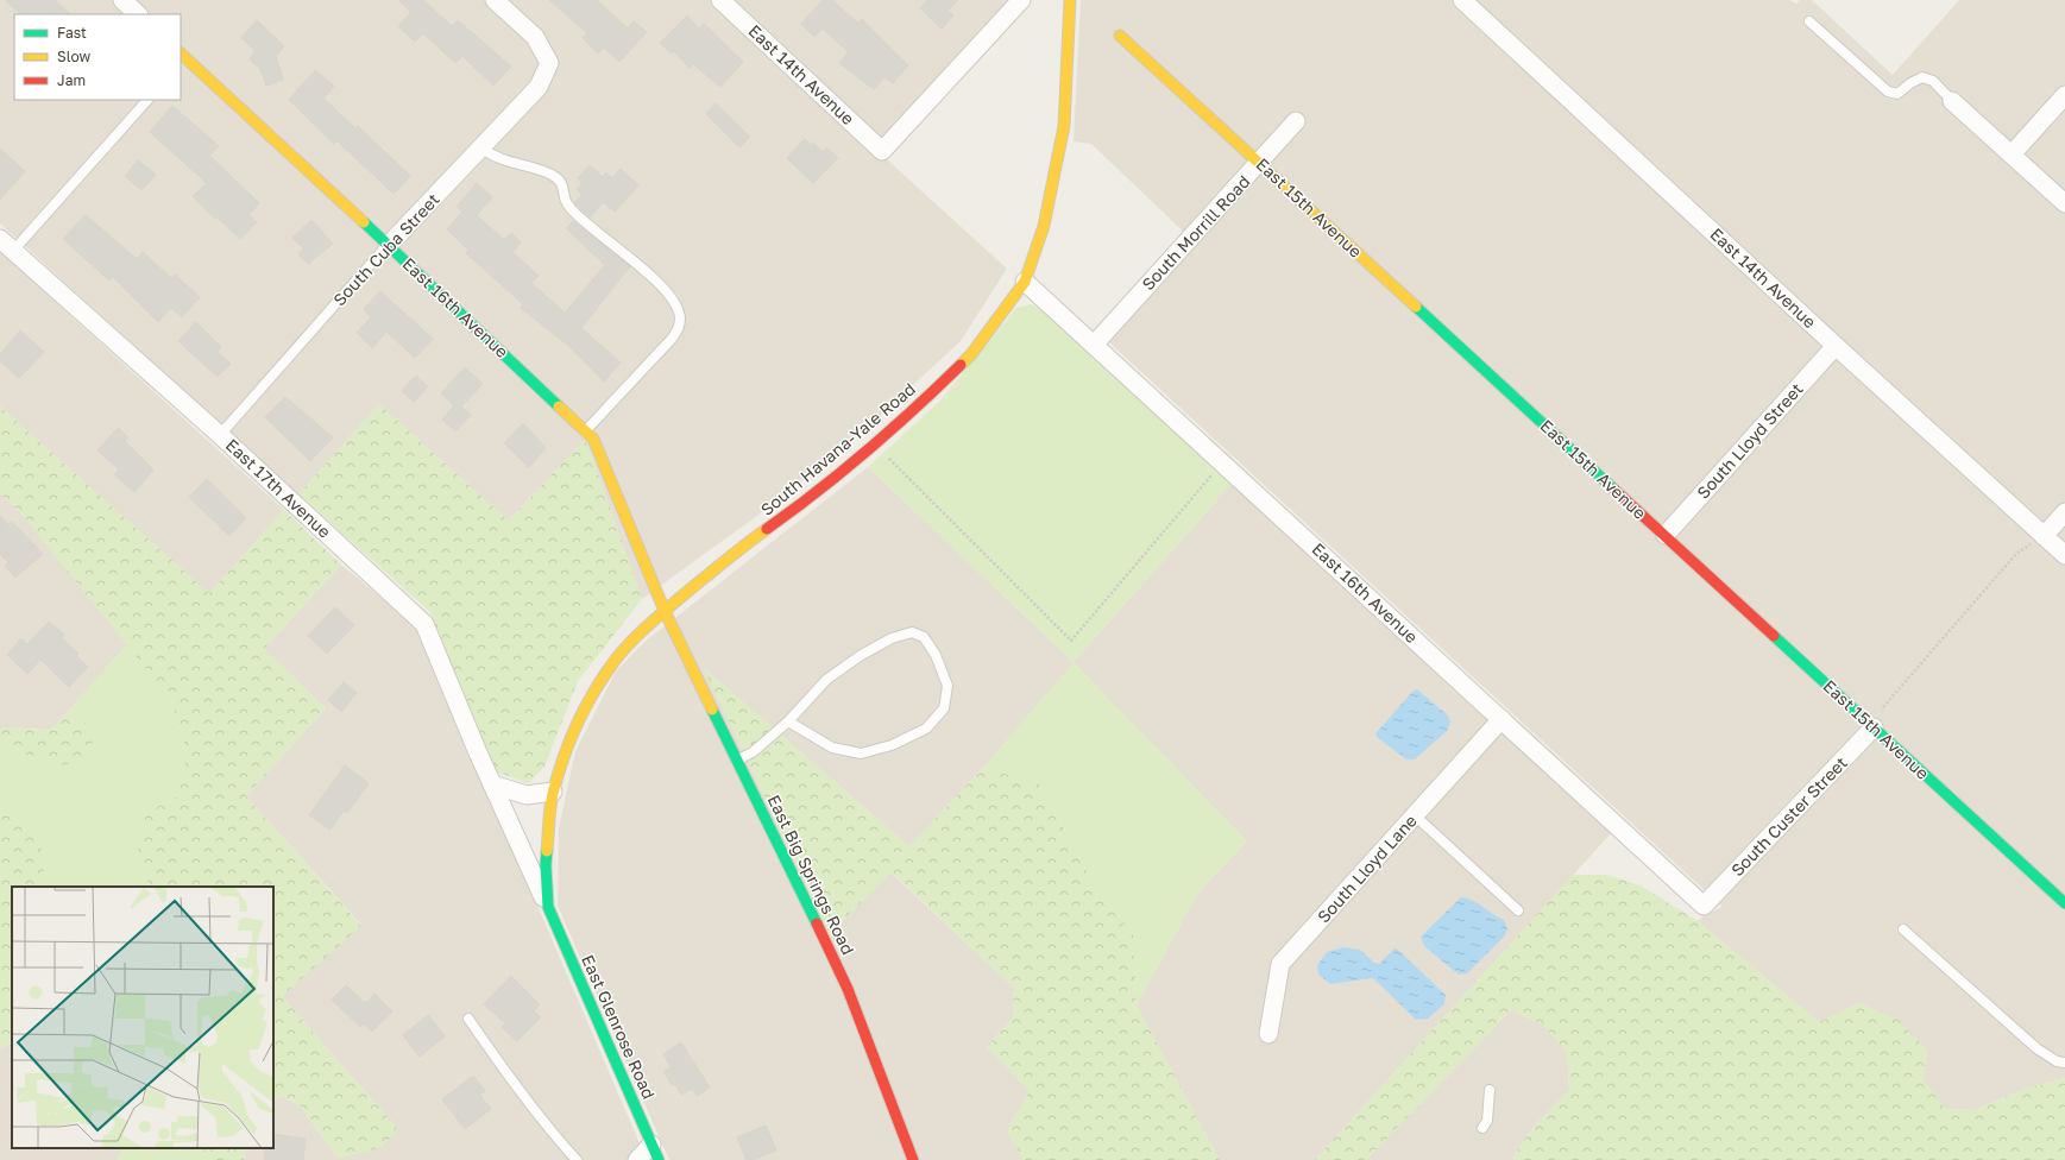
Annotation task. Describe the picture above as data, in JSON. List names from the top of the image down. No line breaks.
{"streets":{"street":["East 14th Avenue","East 15th Avenue","South Morrill Road","South Cuba Street","East 16th Avenue","South Lloyd Street","South Havana-Yale Road","East 17th Avenue","South Custer Street","South Lloyd Lane","East Big Springs Road","East Glenrose Road"]},"crossings":[["East 14th Avenue","South Lloyd Street"],["East 15th Avenue","South Morrill Road"],["East 15th Avenue","South Lloyd Street"],["East 15th Avenue","South Custer Street"],["South Morrill Road","East 16th Avenue"],["South Cuba Street","East 16th Avenue"],["South Cuba Street","East 17th Avenue"],["East 16th Avenue","South Havana-Yale Road"],["East 16th Avenue","South Custer Street"],["East 16th Avenue","South Lloyd Lane"],["East 16th Avenue","East Big Springs Road"],["South Havana-Yale Road","East 17th Avenue"],["South Havana-Yale Road","East Big Springs Road"],["South Havana-Yale Road","East Glenrose Road"],["East 17th Avenue","East Glenrose Road"]],"legend":["Fast","Slow","Jam"]}
